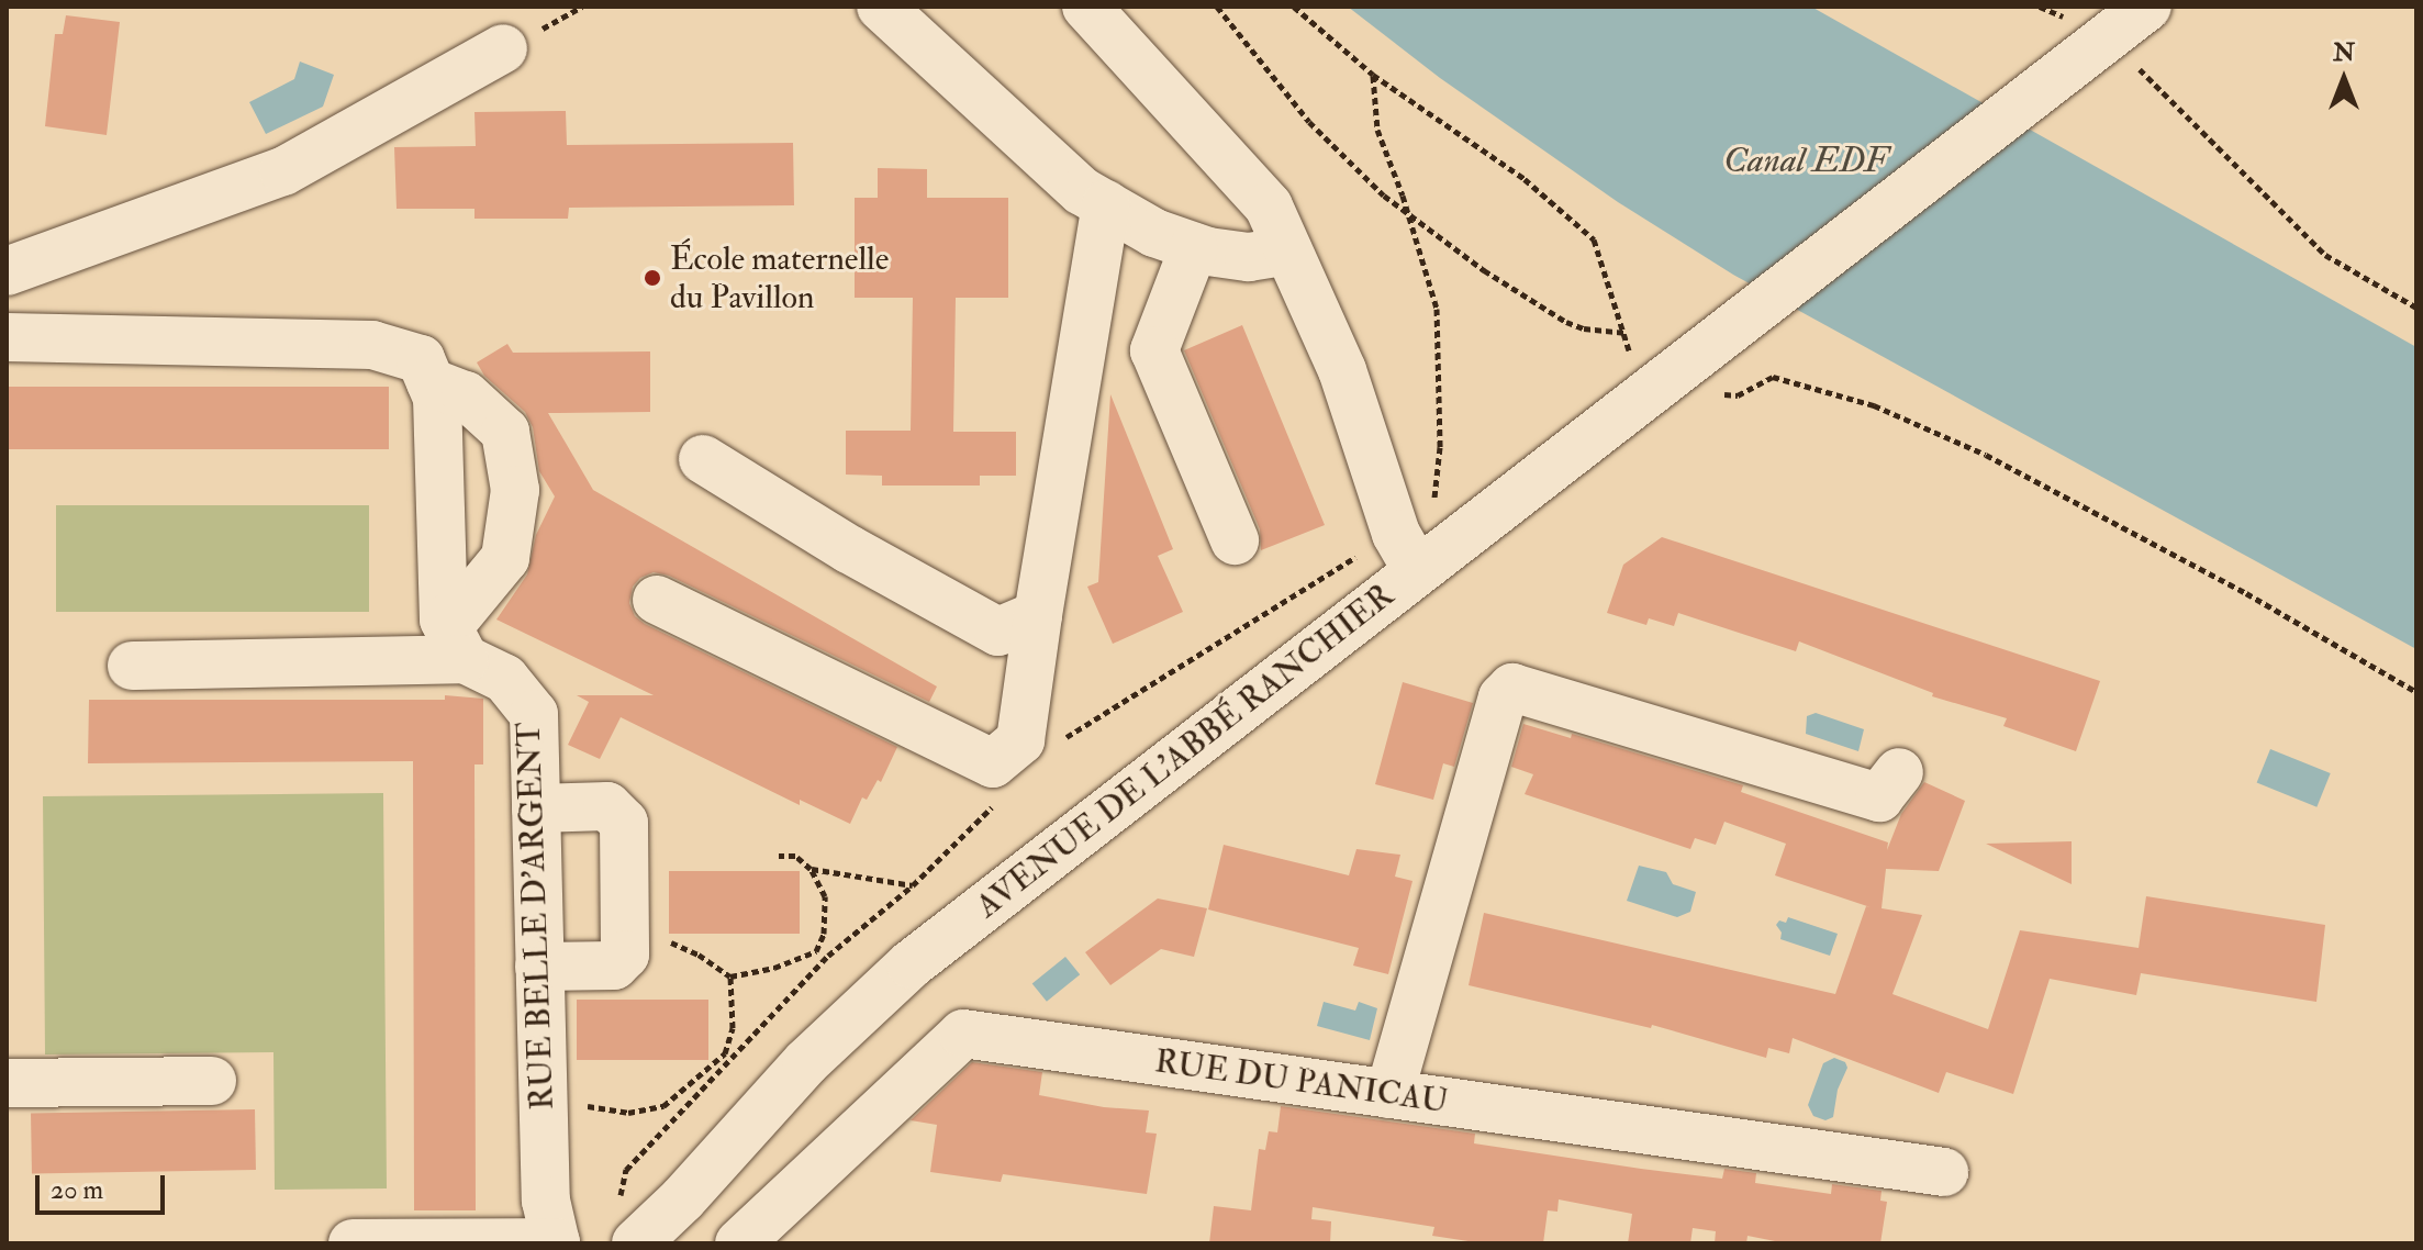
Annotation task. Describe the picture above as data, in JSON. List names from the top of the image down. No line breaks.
{"streets":{"street":["AVENUE DE L'ABBÉ RANCHIER","RUE BELLE D'ARGENT","RUE DU PANICAU"]},"water":["Canal EDF"],"places":["École maternelle du Pavillon"],"scale_bar":"20 m","north":"top"}
